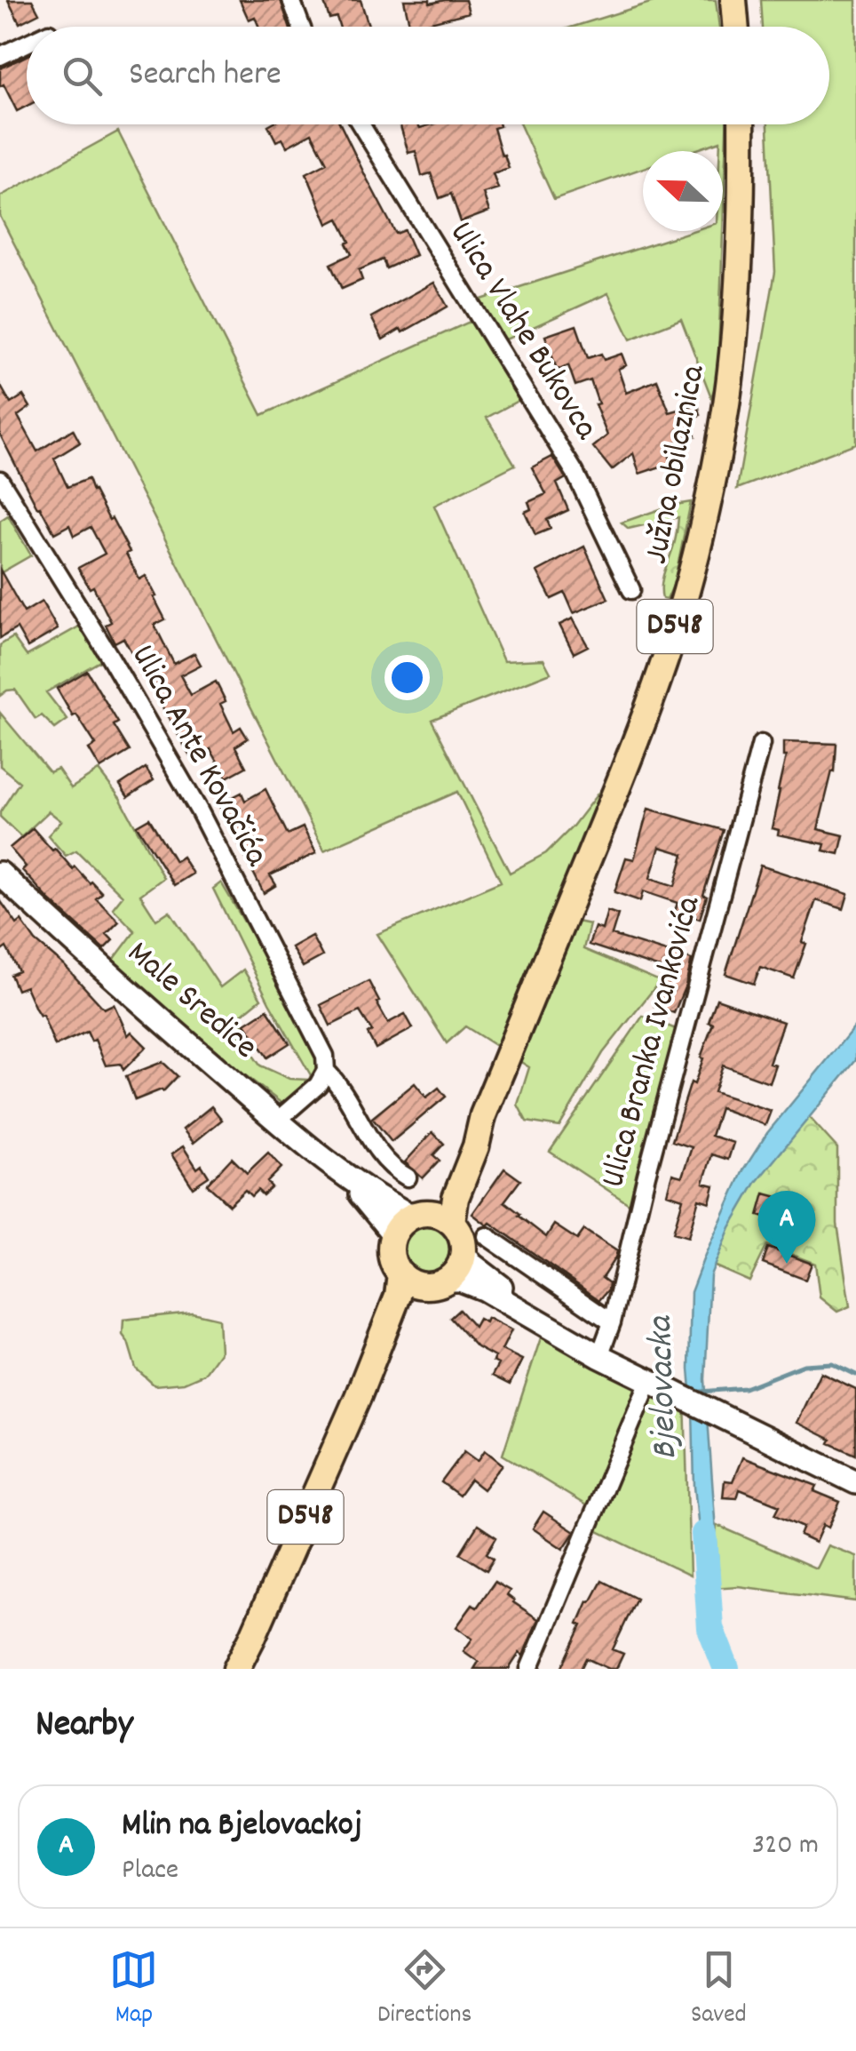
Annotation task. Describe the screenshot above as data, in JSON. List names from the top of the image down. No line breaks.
{"streets":{"main road":["Južna obilaznica","D548"],"street":["Ulica Vlahe Bukovca","Ulica Ante Kovačića","Male Sredice","Ulica Branka Ivankovića"]},"crossings":[["Južna obilaznica","D548"],["Južna obilaznica","Male Sredice"],["D548","Male Sredice"]],"water":["Bjelovacka"],"north":"left","page":{"search":"Search here","pins":"A","heading":"Nearby","list":[{"mark":"A","name":"Mlin na Bjelovackoj","note":"Place","value":"320 m"}],"nav":["Map","Directions","Saved"]}}
